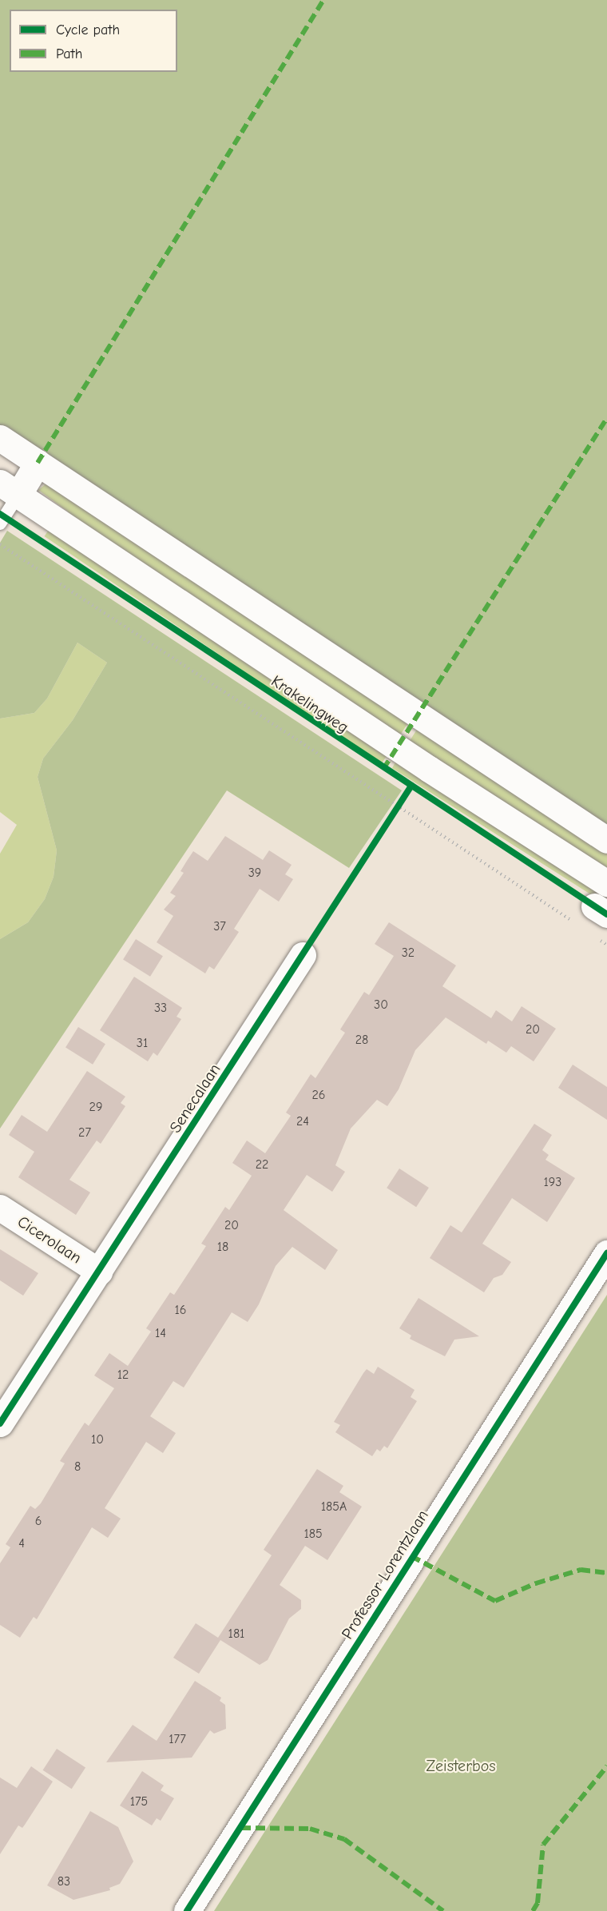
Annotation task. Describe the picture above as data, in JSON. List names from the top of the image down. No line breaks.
{"streets":{"street":["Krakelingweg","Senecalaan","Cicerolaan","Professor Lorentzlaan"]},"crossings":[["Senecalaan","Cicerolaan"]],"parks":["Zeisterbos"],"house_numbers":["39","37","32","30","33","20","28","31","26","29","24","27","22","193","20","18","16","14","12","10","8","185A","6","185","4","181","177","175","83"],"legend":["Cycle path","Path"]}
